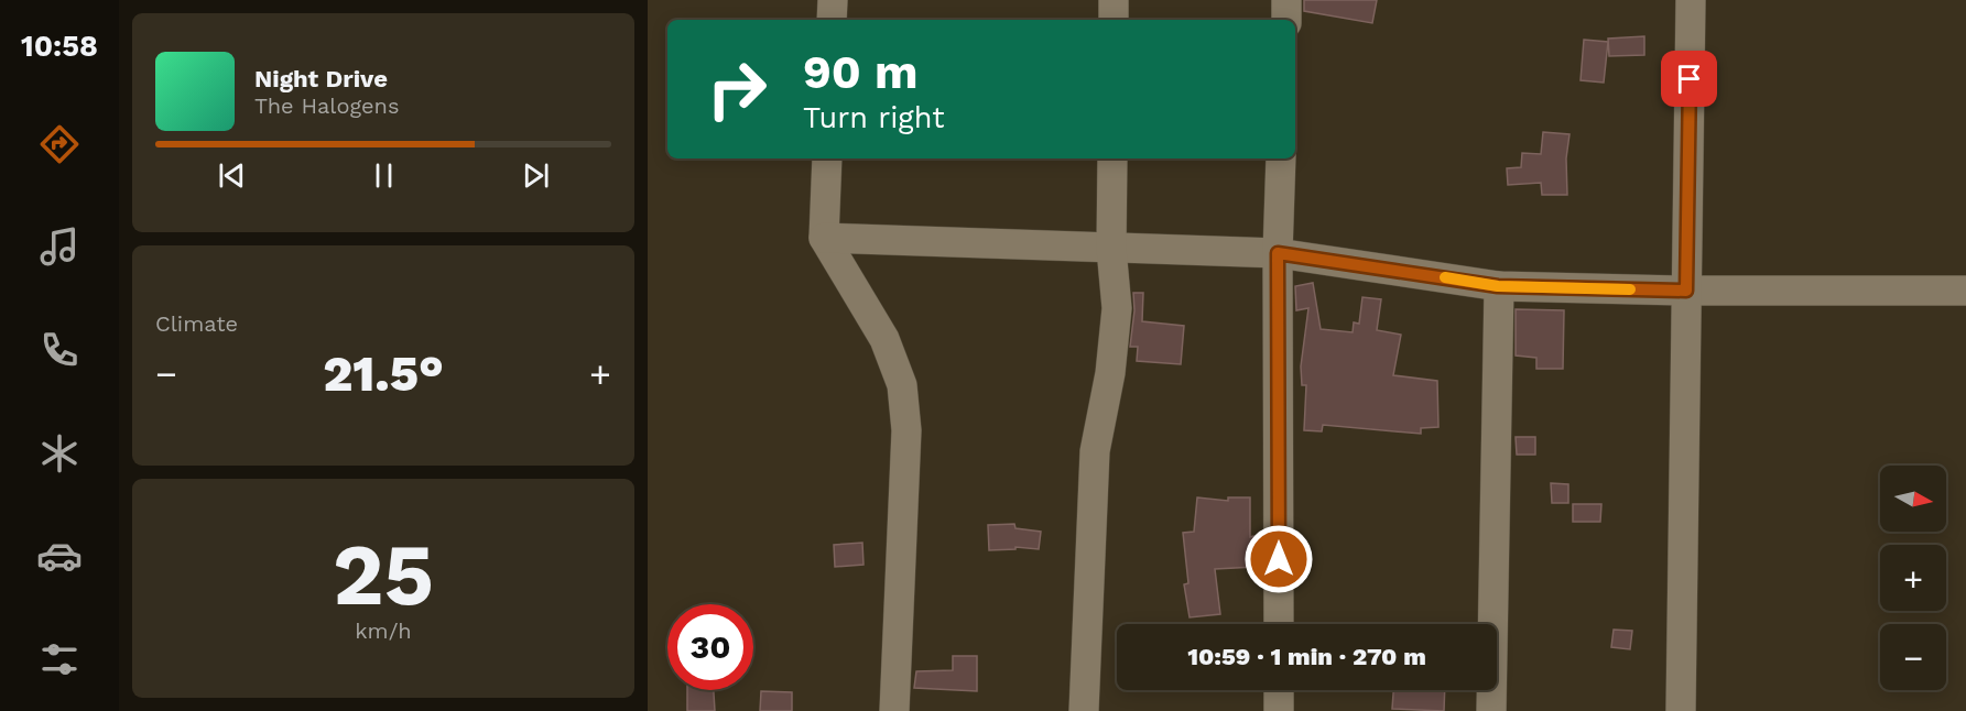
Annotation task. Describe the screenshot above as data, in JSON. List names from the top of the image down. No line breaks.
{"north":"right","page":{"tabs":"10:58","turn":["90 m","Turn right"],"song":["Night Drive","The Halogens"],"tile":["Climate",["25","km/h"]],"heat":["−","21.5°","+"],"map_buttons":["+","−"],"limit":"30","trip":"10:59 · 1 min · 270 m"}}
